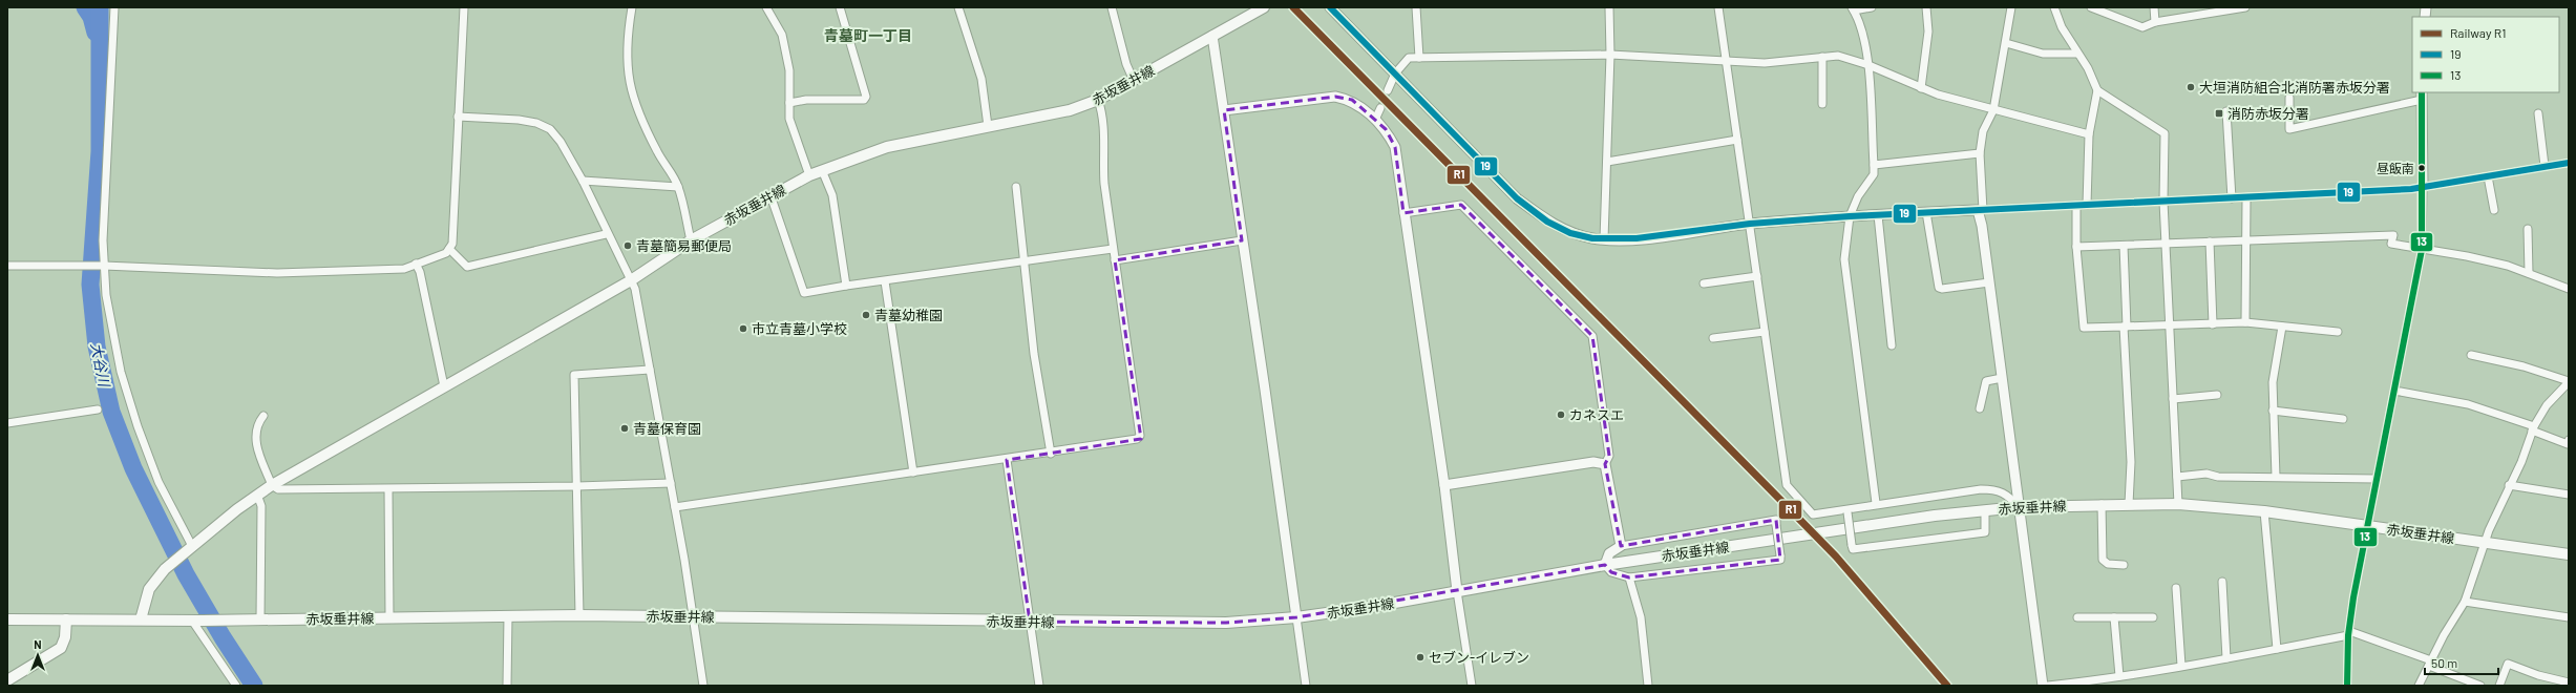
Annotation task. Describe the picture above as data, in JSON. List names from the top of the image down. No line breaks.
{"streets":{"main road":["赤坂垂井線"]},"districts":["青墓町一丁目"],"water":["大谷川"],"places":{"other":["大垣消防組合北消防署赤坂分署","昼飯南","青墓簡易郵便局","青墓幼稚園","市立青墓小学校","カネスエ","青墓保育園","セブン-イレブン"],"transit":["消防赤坂分署"]},"lines":["rail line R1","transit line 19","transit line 13"],"legend":["Railway R1","19","13"],"scale_bar":"50 m","north":"top"}
